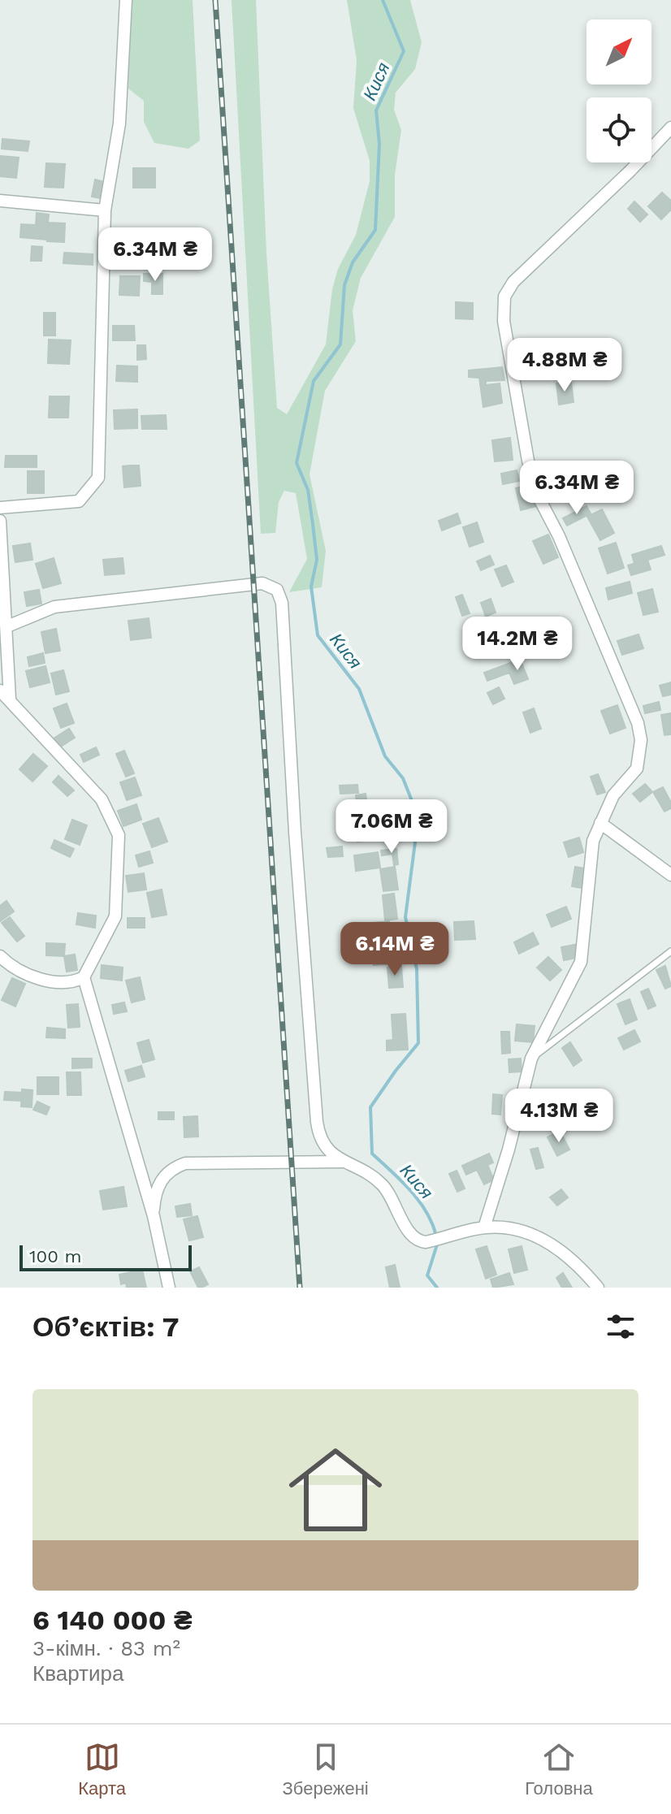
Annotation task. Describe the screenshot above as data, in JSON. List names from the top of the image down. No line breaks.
{"water":["Кися"],"scale_bar":"100 m","north":"top right","page":{"price":["6.34M ₴","4.88M ₴","6.34M ₴","14.2M ₴","7.06M ₴","6.14M ₴","4.13M ₴"],"scale":"100 m","heading":"Об’єктів: 7","list":[{"name":"6 140 000 ₴","note":"3-кімн. · 83 m² · Квартира"}],"tabs":["Карта","Збережені","Головна"]}}
